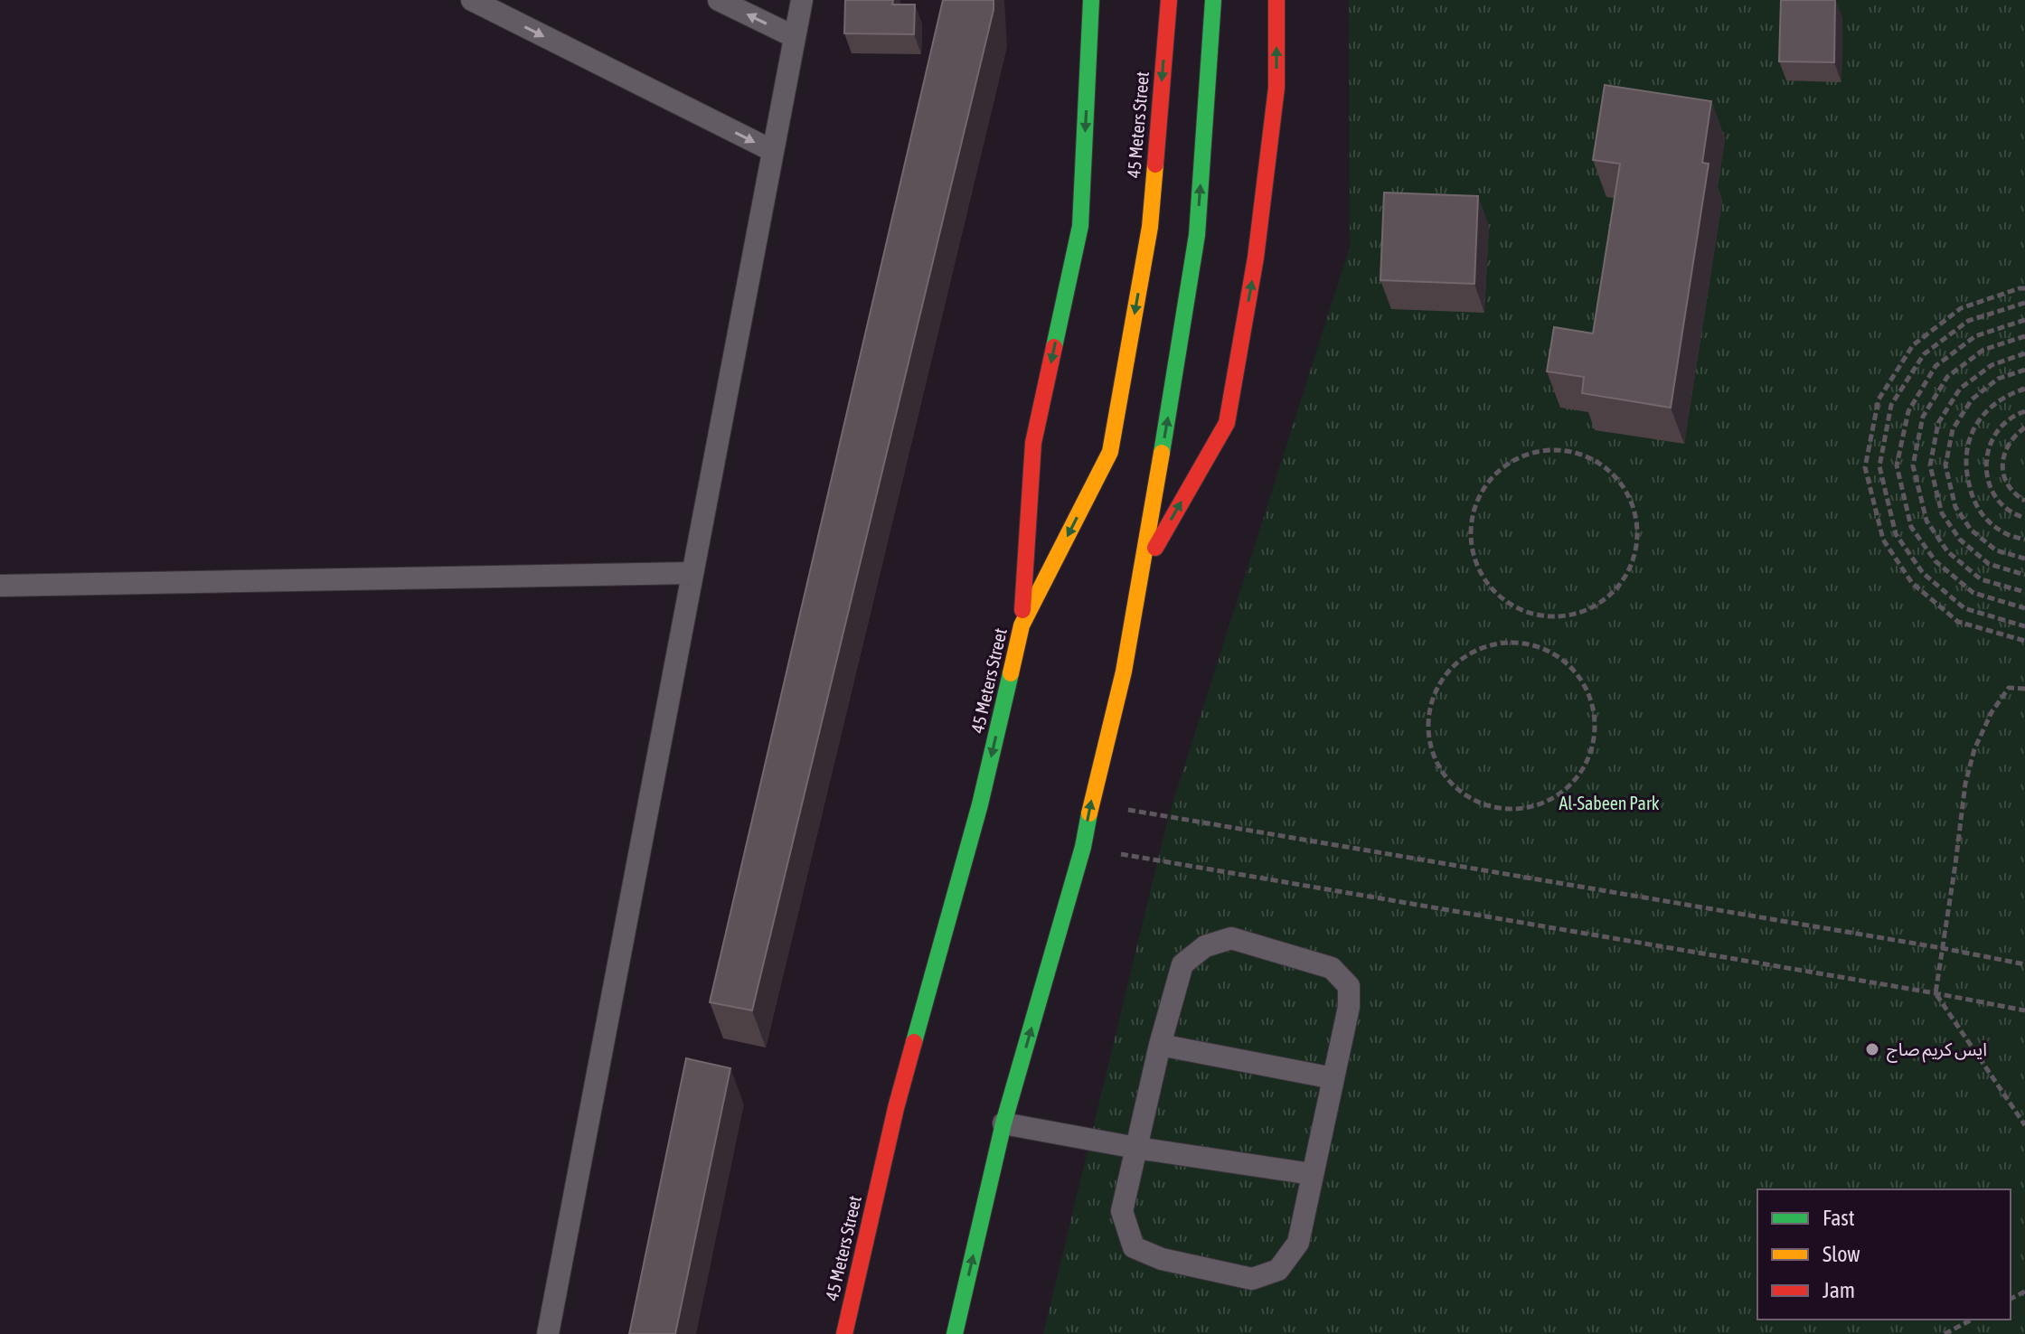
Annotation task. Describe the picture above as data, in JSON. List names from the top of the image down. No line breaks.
{"streets":{"main road":["45 Meters Street"]},"parks":["Al-Sabeen Park"],"places":["ايس كريم صاج"],"legend":["Fast","Slow","Jam"]}
